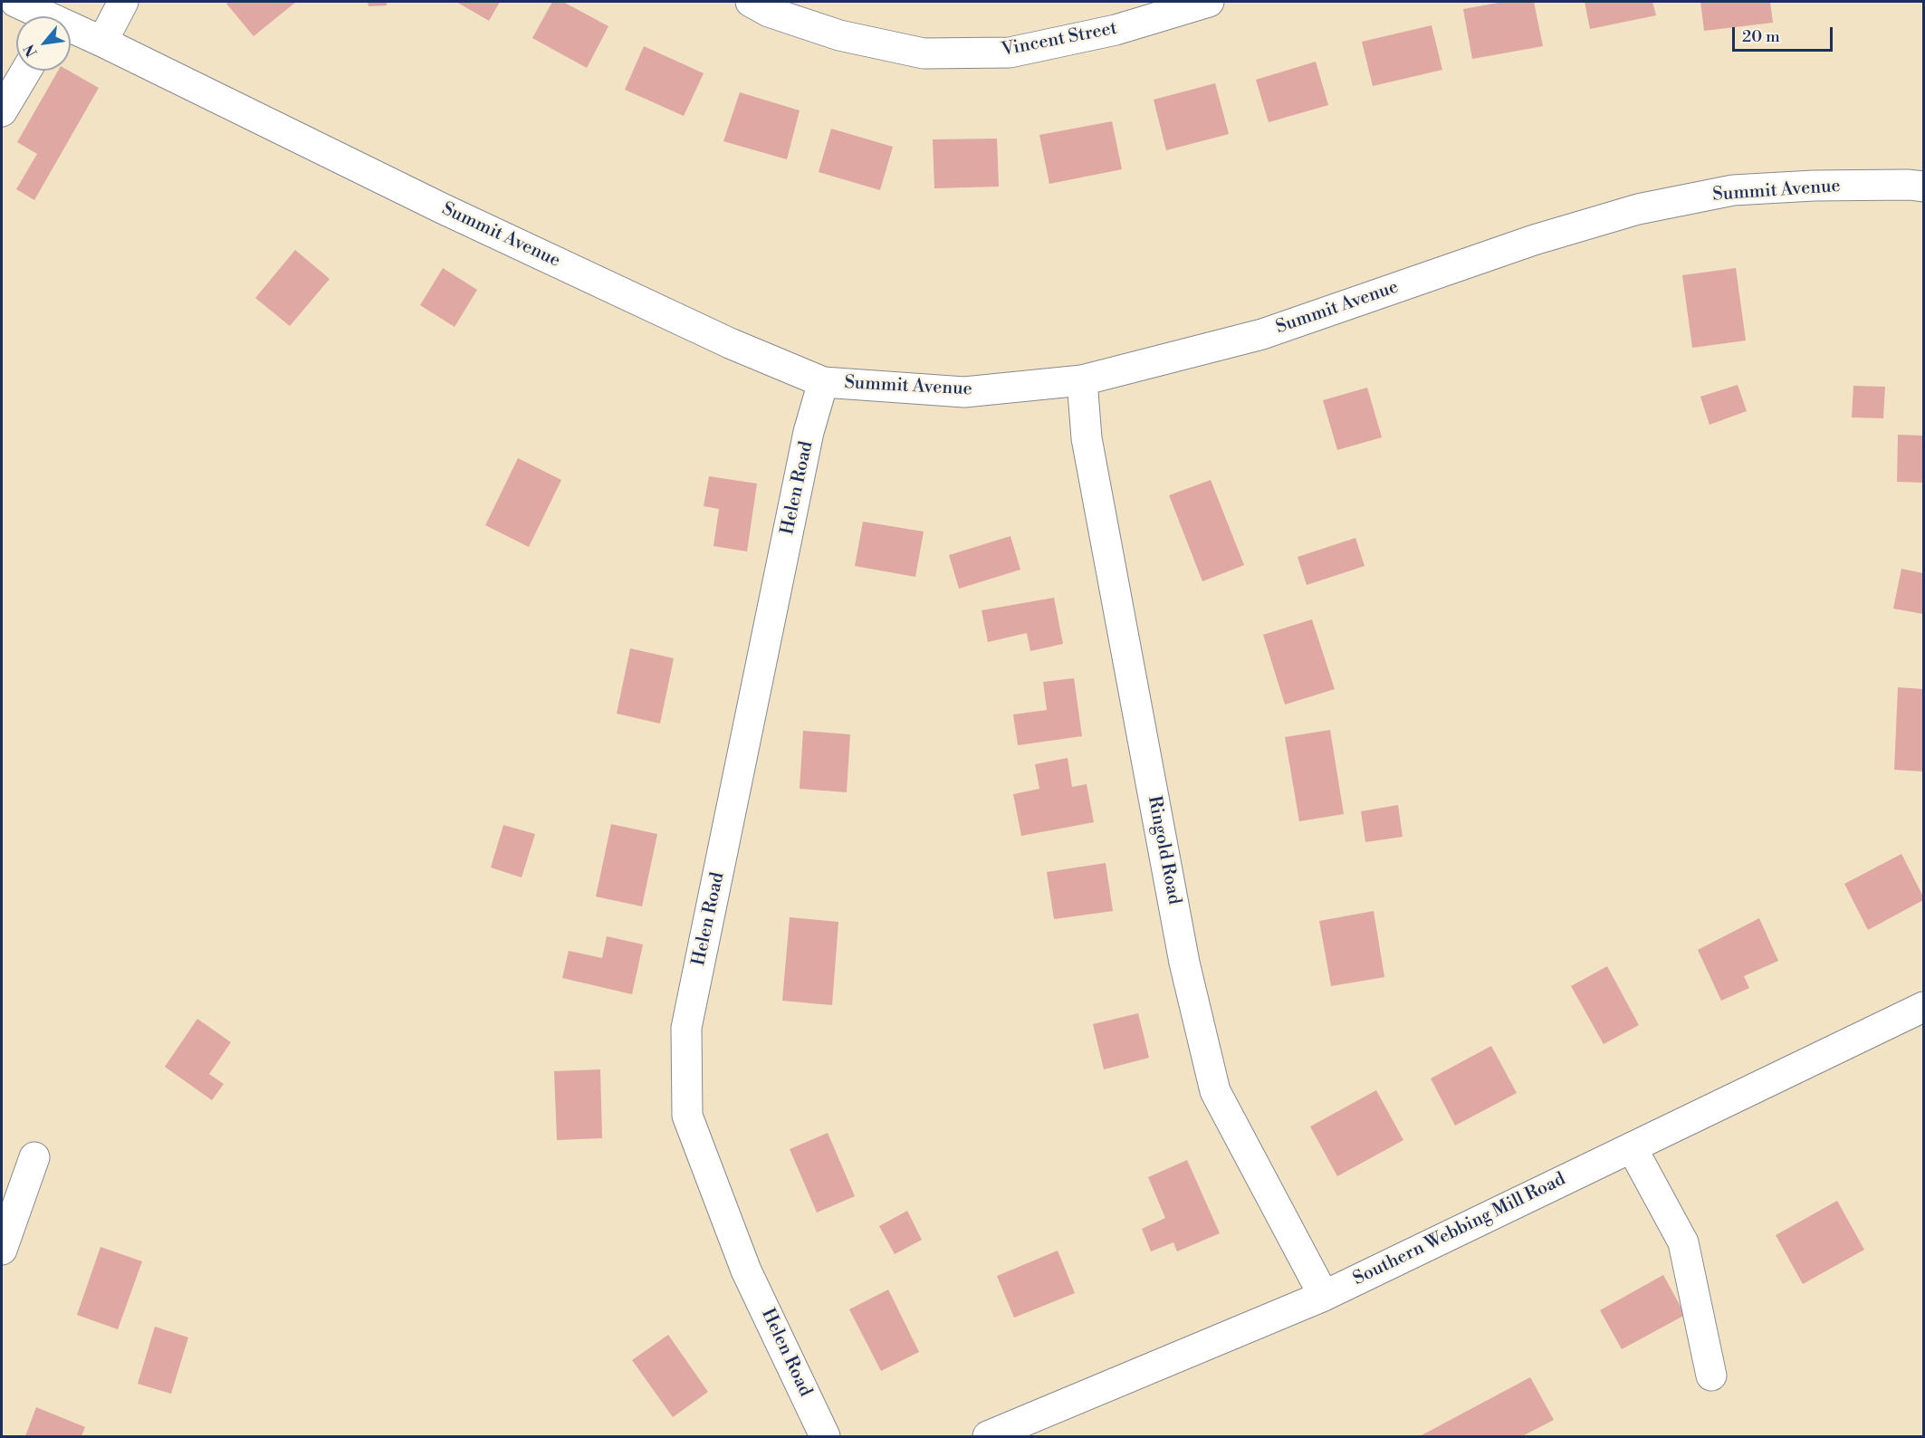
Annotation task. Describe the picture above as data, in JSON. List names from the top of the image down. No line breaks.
{"streets":{"street":["Vincent Street","Summit Avenue","Helen Road","Ringold Road","Southern Webbing Mill Road"]},"crossings":[["Summit Avenue","Helen Road"],["Summit Avenue","Ringold Road"],["Ringold Road","Southern Webbing Mill Road"]],"scale_bar":"20 m","north":"bottom left"}
